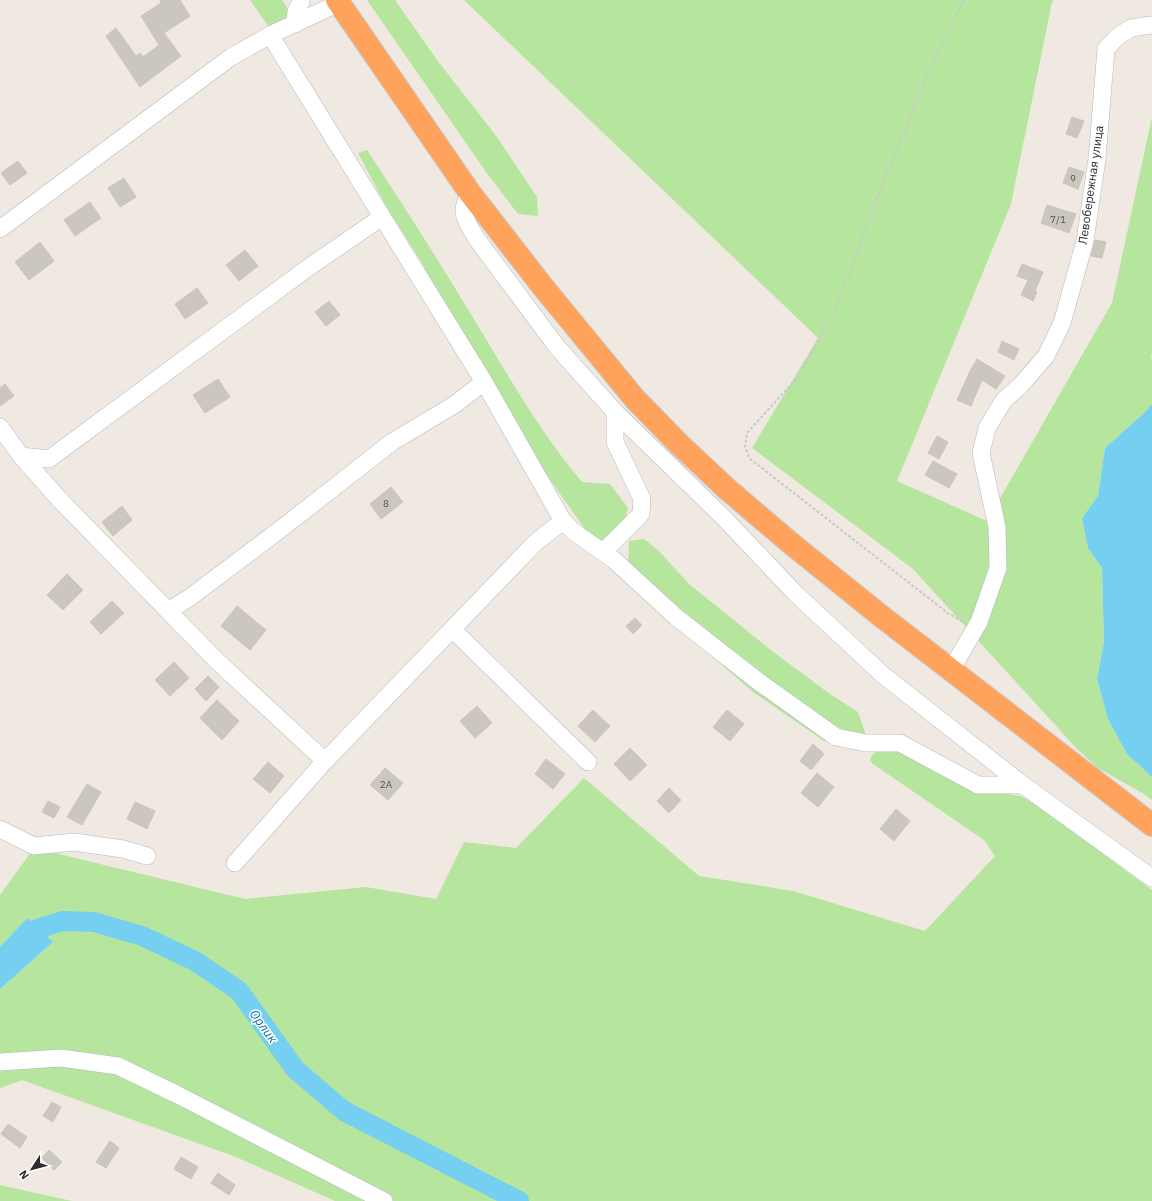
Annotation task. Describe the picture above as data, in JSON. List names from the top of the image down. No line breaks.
{"streets":{"street":["Левобережная улица"]},"water":["Орлик"],"house_numbers":["9","7/1","8","2А"],"north":"bottom left"}
